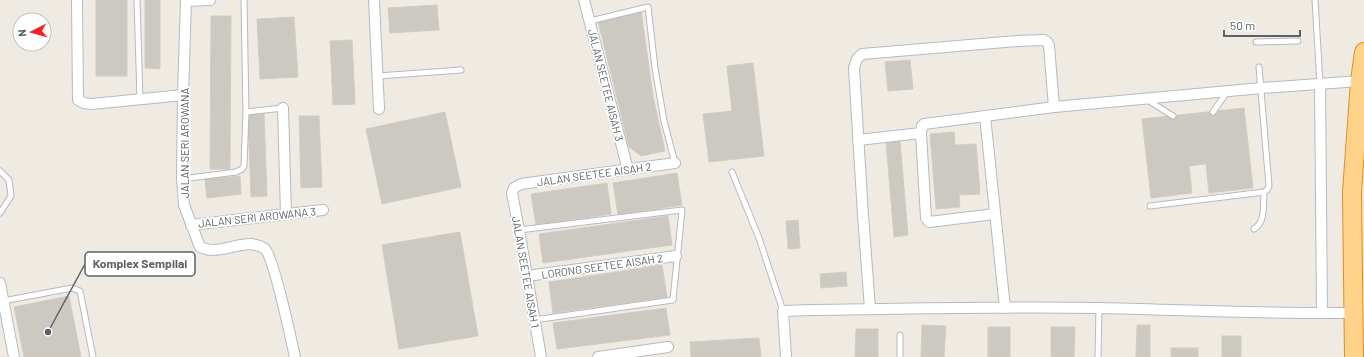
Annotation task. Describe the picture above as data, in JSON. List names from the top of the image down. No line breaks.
{"streets":{"street":["JALAN SEETEE AISAH 3","JALAN SERI AROWANA","JALAN SEETEE AISAH 2","JALAN SERI AROWANA 3","LORONG SEETEE AISAH 2","JALAN SEETEE AISAH 1"]},"crossings":[["JALAN SEETEE AISAH 3","JALAN SEETEE AISAH 2"],["JALAN SERI AROWANA","JALAN SERI AROWANA 3"],["JALAN SEETEE AISAH 2","JALAN SEETEE AISAH 1"],["LORONG SEETEE AISAH 2","JALAN SEETEE AISAH 1"]],"places":["Komplex Sempilai"],"scale_bar":"50 m","north":"left"}
